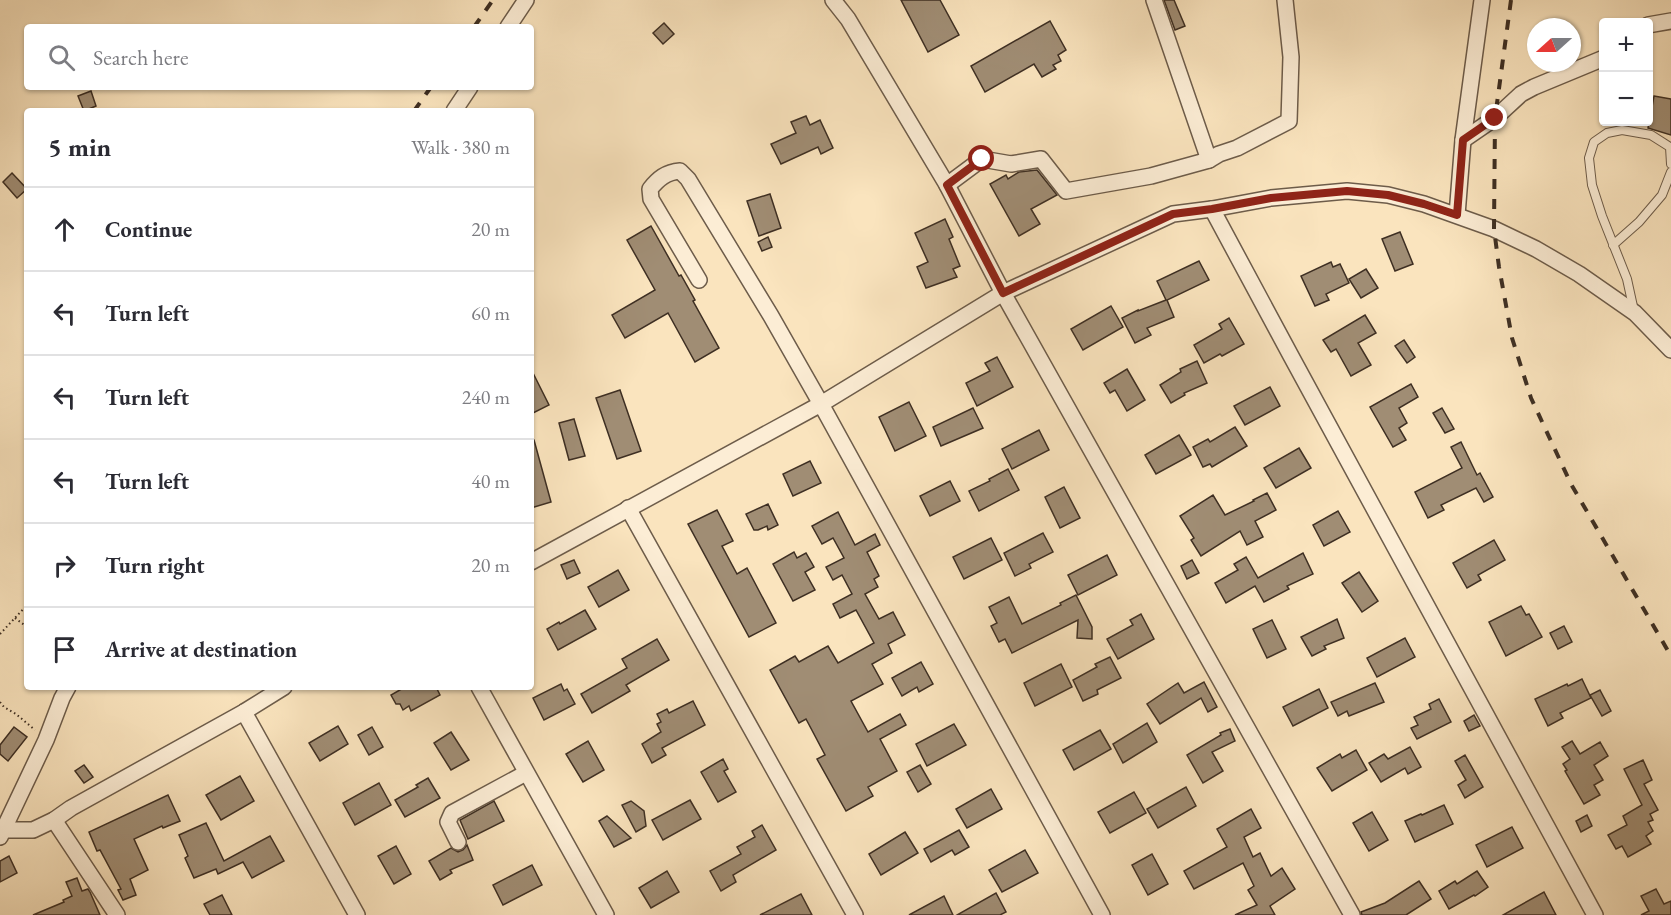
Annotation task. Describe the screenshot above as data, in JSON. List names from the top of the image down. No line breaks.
{"north":"left","page":{"map_buttons":["+","−"],"search":"Search here","heading":["5 min","Walk · 380 m"],"list":[["Continue","20 m"],["Turn left","60 m"],["Turn left","240 m"],["Turn left","40 m"],["Turn right","20 m"],"Arrive at destination"]}}
